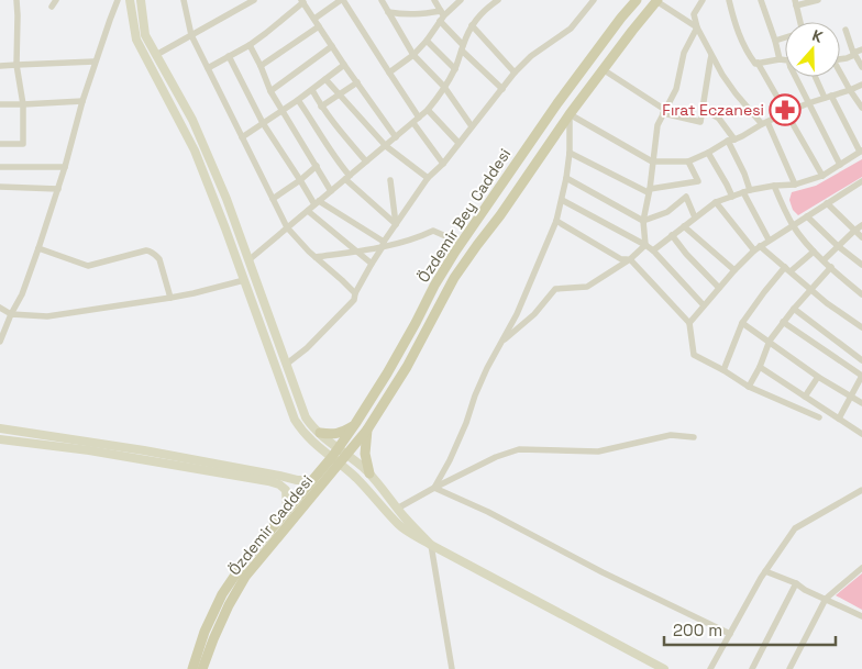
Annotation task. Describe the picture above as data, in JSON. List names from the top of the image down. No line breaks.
{"streets":{"main road":["Özdemir Bey Caddesi","Özdemir Caddesi"]},"crossings":[["Özdemir Bey Caddesi","Özdemir Caddesi"]],"places":{"pharmacy":["Fırat Eczanesi"]},"scale_bar":"200 m","north":"top"}
